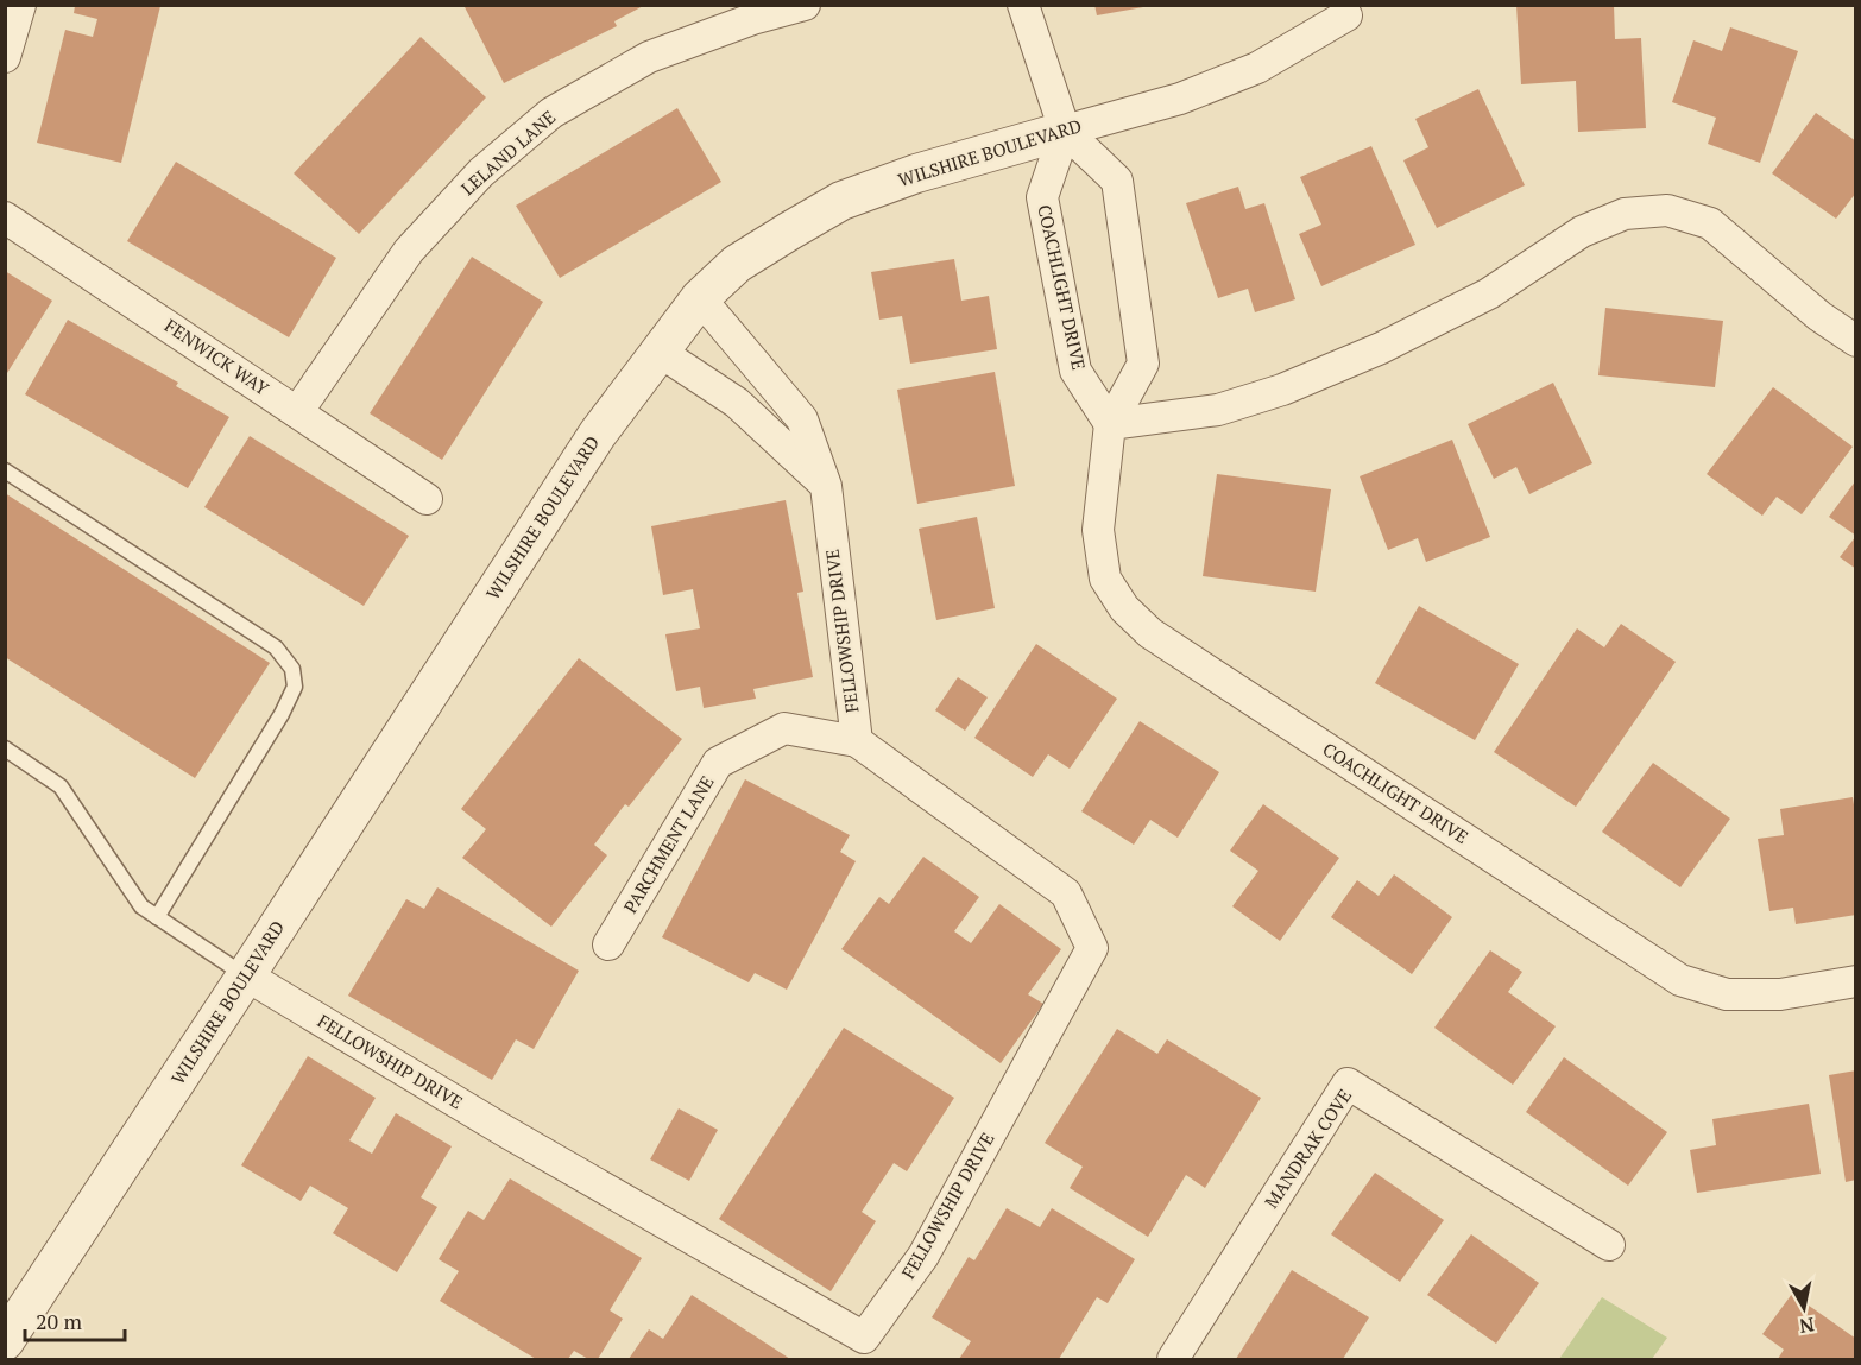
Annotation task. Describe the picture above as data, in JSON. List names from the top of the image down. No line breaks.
{"streets":{"street":["LELAND LANE","WILSHIRE BOULEVARD","COACHLIGHT DRIVE","FENWICK WAY","FELLOWSHIP DRIVE","PARCHMENT LANE","MANDRAK COVE"]},"crossings":[["LELAND LANE","FENWICK WAY"],["WILSHIRE BOULEVARD","COACHLIGHT DRIVE"],["WILSHIRE BOULEVARD","FELLOWSHIP DRIVE"],["FELLOWSHIP DRIVE","PARCHMENT LANE"]],"scale_bar":"20 m","north":"bottom"}
